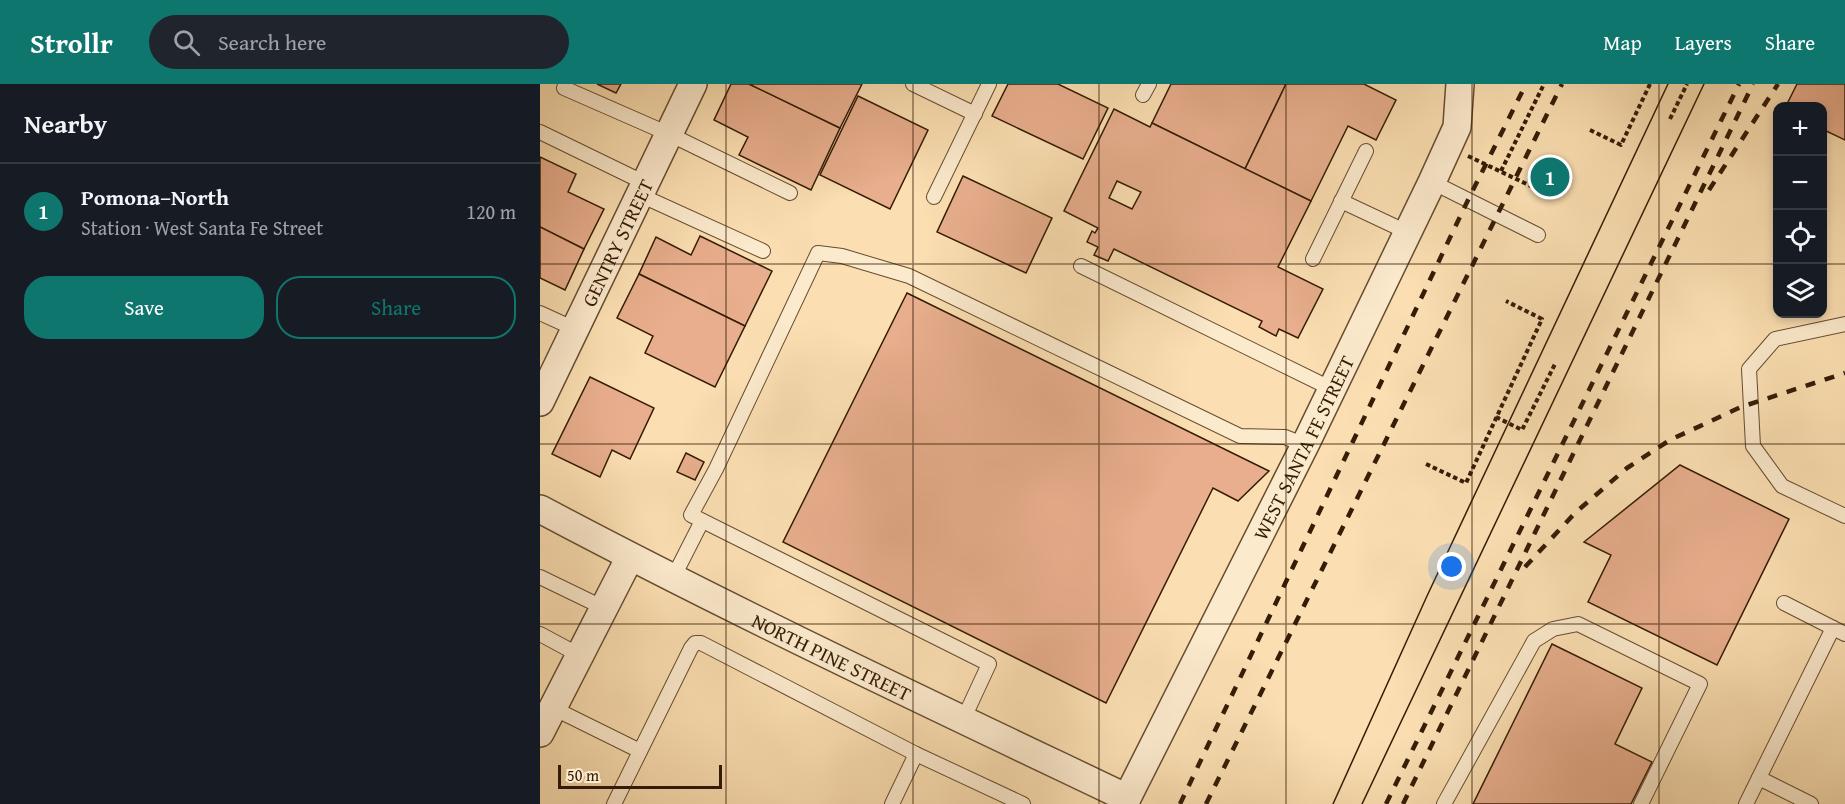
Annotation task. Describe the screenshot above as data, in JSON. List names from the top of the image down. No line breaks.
{"streets":{"street":["GENTRY STREET","WEST SANTA FE STREET","NORTH PINE STREET"]},"crossings":[["WEST SANTA FE STREET","NORTH PINE STREET"]],"scale_bar":"50 m","page":{"header":"Strollr","search":"Search here","nav":["Map","Layers","Share"],"heading":"Nearby","map_buttons":["+","−"],"pins":"1","list":[{"mark":"1","name":"Pomona–North","note":"Station · West Santa Fe Street","value":"120 m"}],"buttons":["Save","Share"],"scale":"50 m"}}
